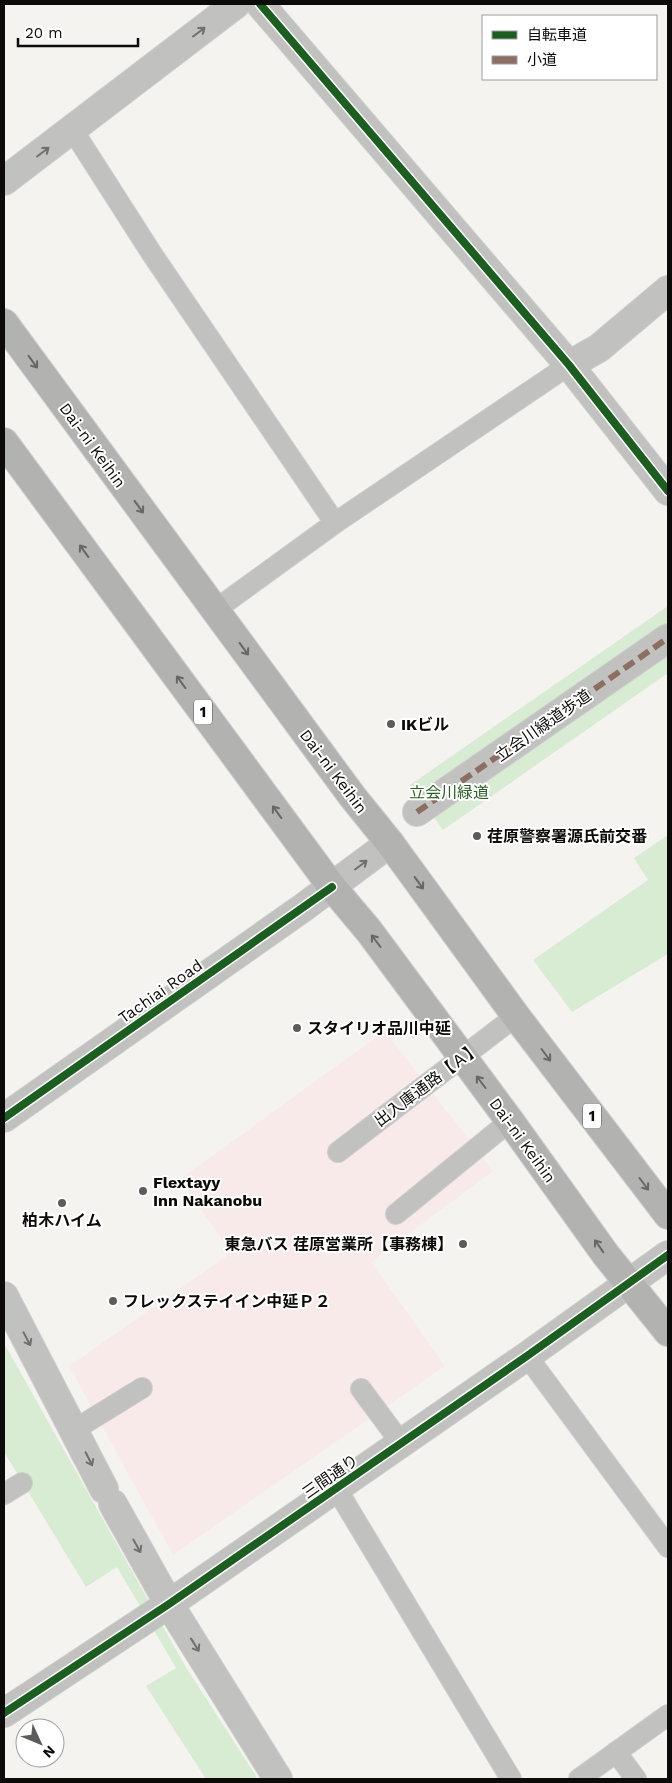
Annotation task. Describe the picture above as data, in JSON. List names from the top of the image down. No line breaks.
{"streets":{"highway":["Dai-ni Keihin","1"],"street":["立会川緑道歩道","Tachiai Road","三間通り"],"lane":["出入庫通路【Ａ】"]},"crossings":[["Dai-ni Keihin","Tachiai Road"],["Dai-ni Keihin","出入庫通路【Ａ】"],["Dai-ni Keihin","三間通り"]],"parks":["立会川緑道"],"places":["IKビル","荏原警察署源氏前交番","スタイリオ品川中延","Flextayy Inn Nakanobu","柏木ハイム","東急バス 荏原営業所【事務棟】","フレックステイイン中延Ｐ２"],"legend":["自転車道","小道"],"scale_bar":"20 m","north":"bottom right"}
